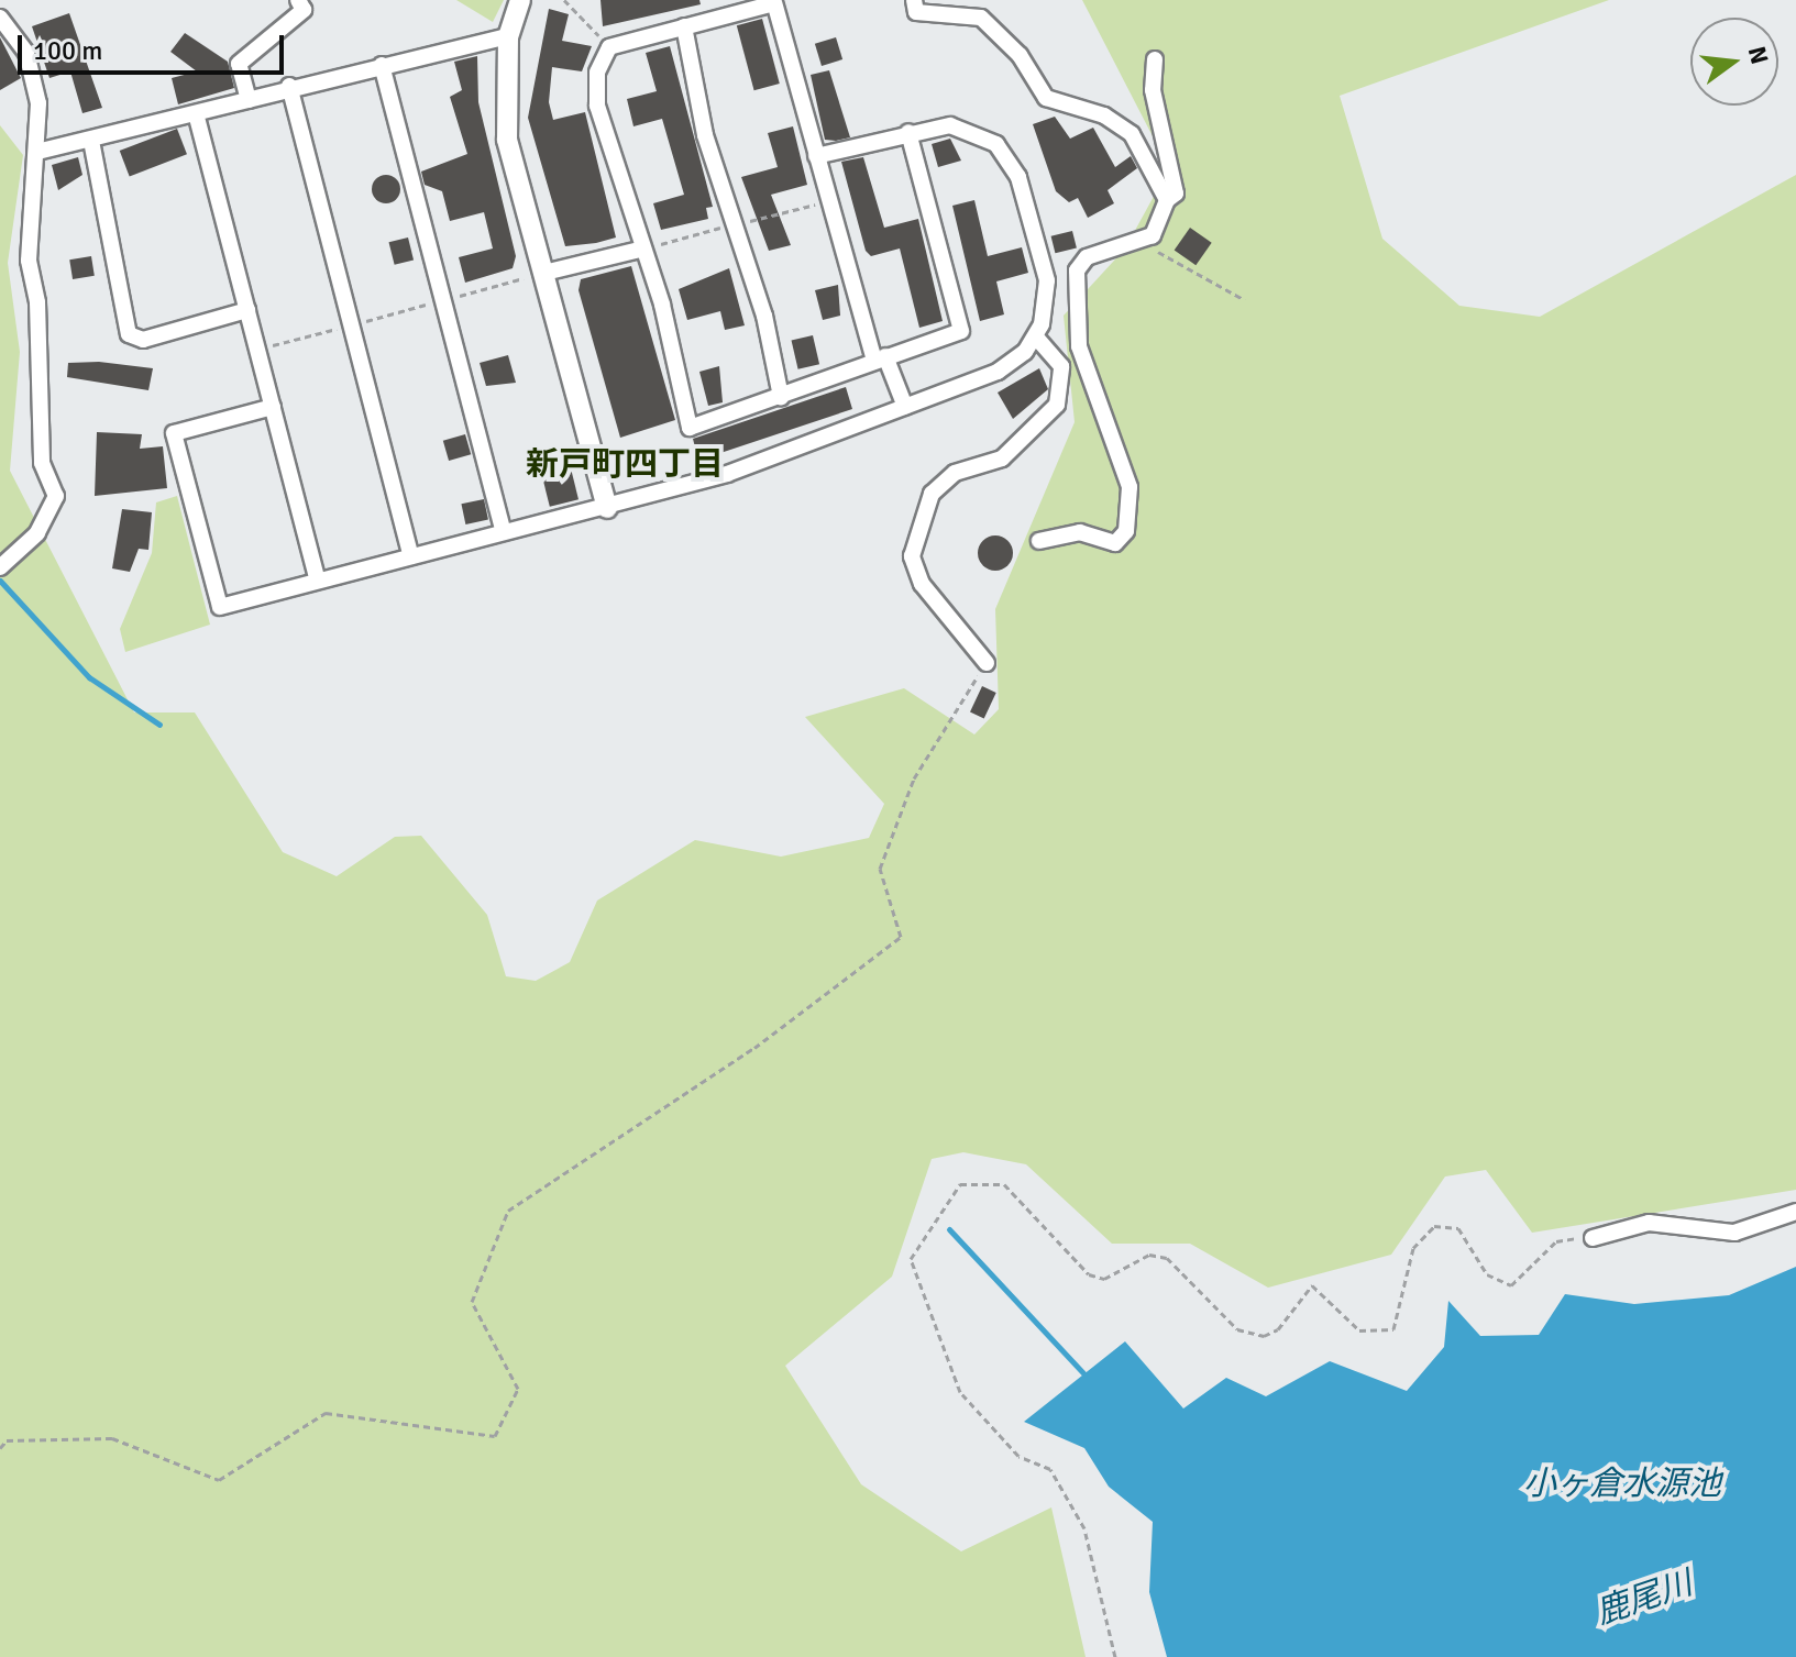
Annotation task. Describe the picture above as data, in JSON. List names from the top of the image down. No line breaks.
{"districts":["新戸町四丁目"],"water":["小ヶ倉水源池","鹿尾川"],"scale_bar":"100 m","north":"right"}
